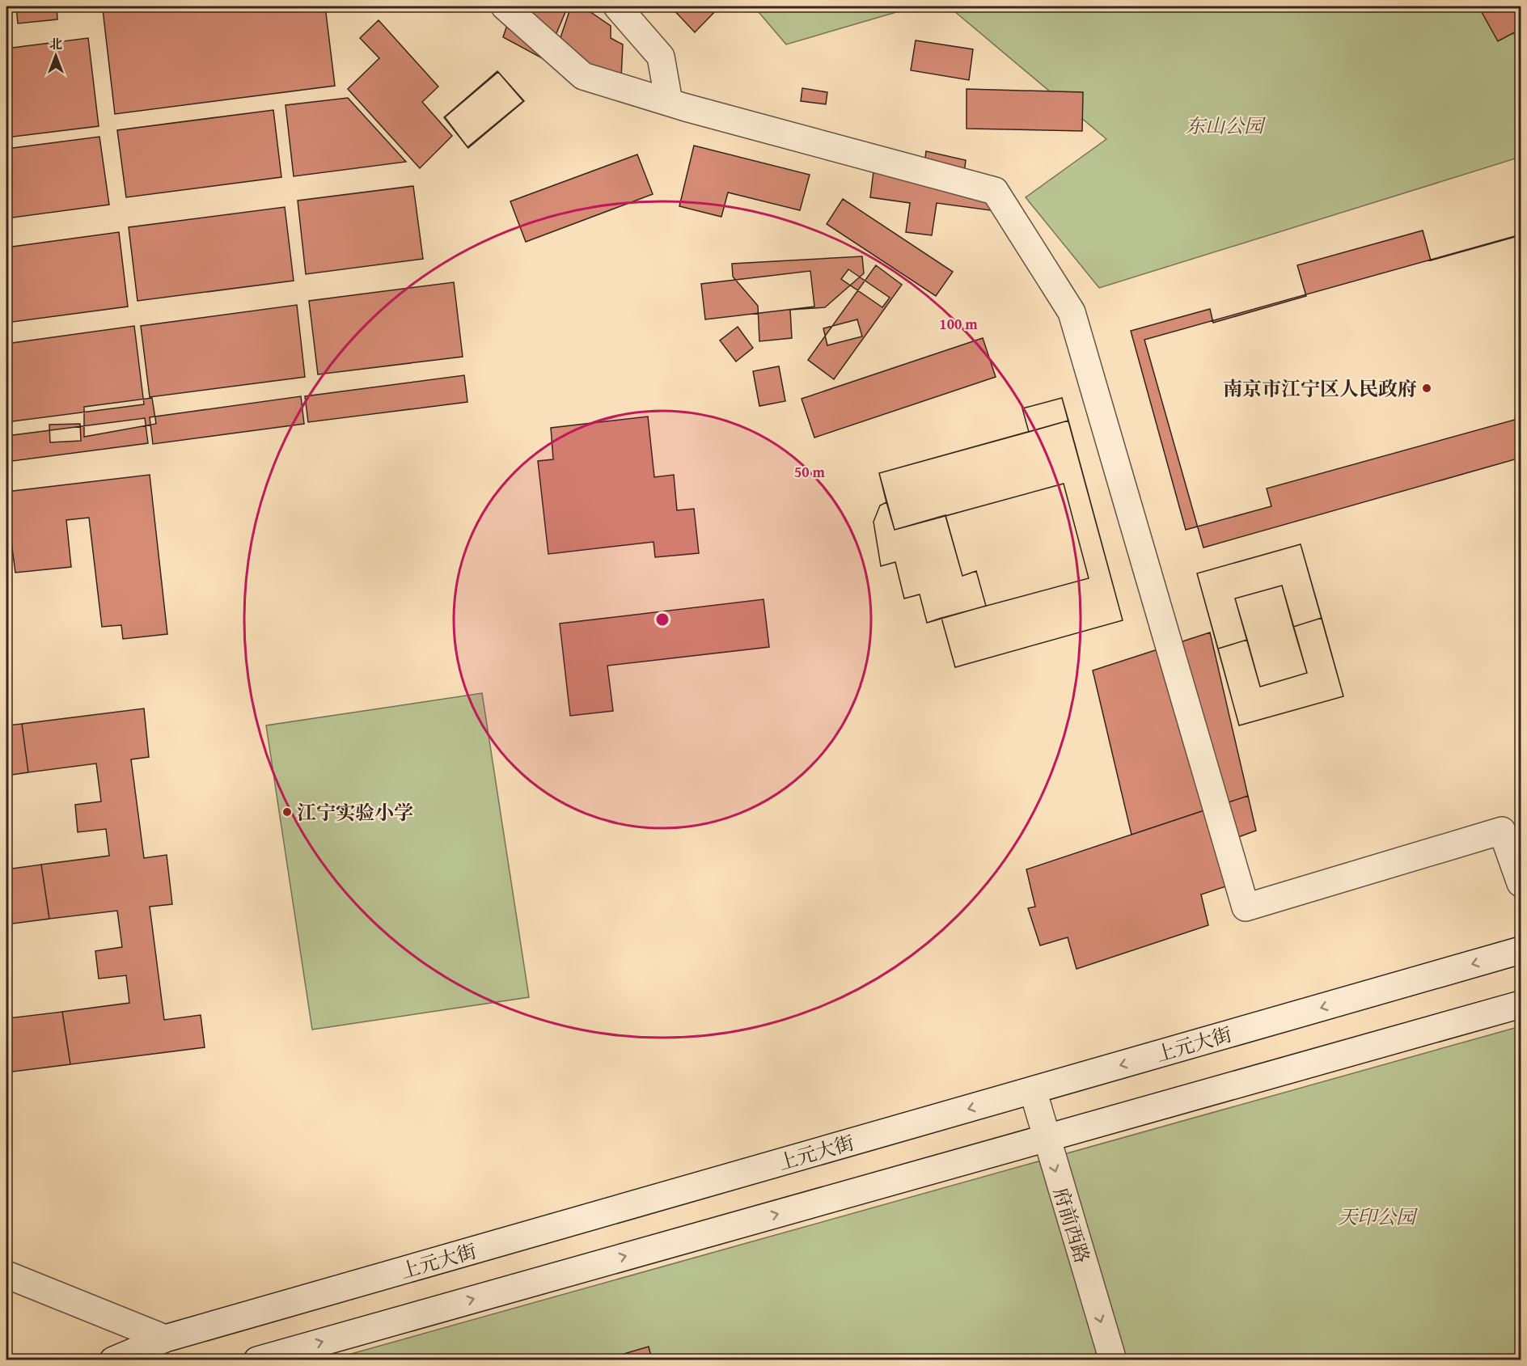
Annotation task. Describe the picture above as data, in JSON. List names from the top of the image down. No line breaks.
{"streets":{"main road":["上元大街","府前西路"]},"crossings":[["上元大街","府前西路"]],"one_way":["府前西路"],"parks":["东山公园","天印公园"],"places":["南京市江宁区人民政府","江宁实验小学"],"north":"top","rings":["100 m","50 m"]}
